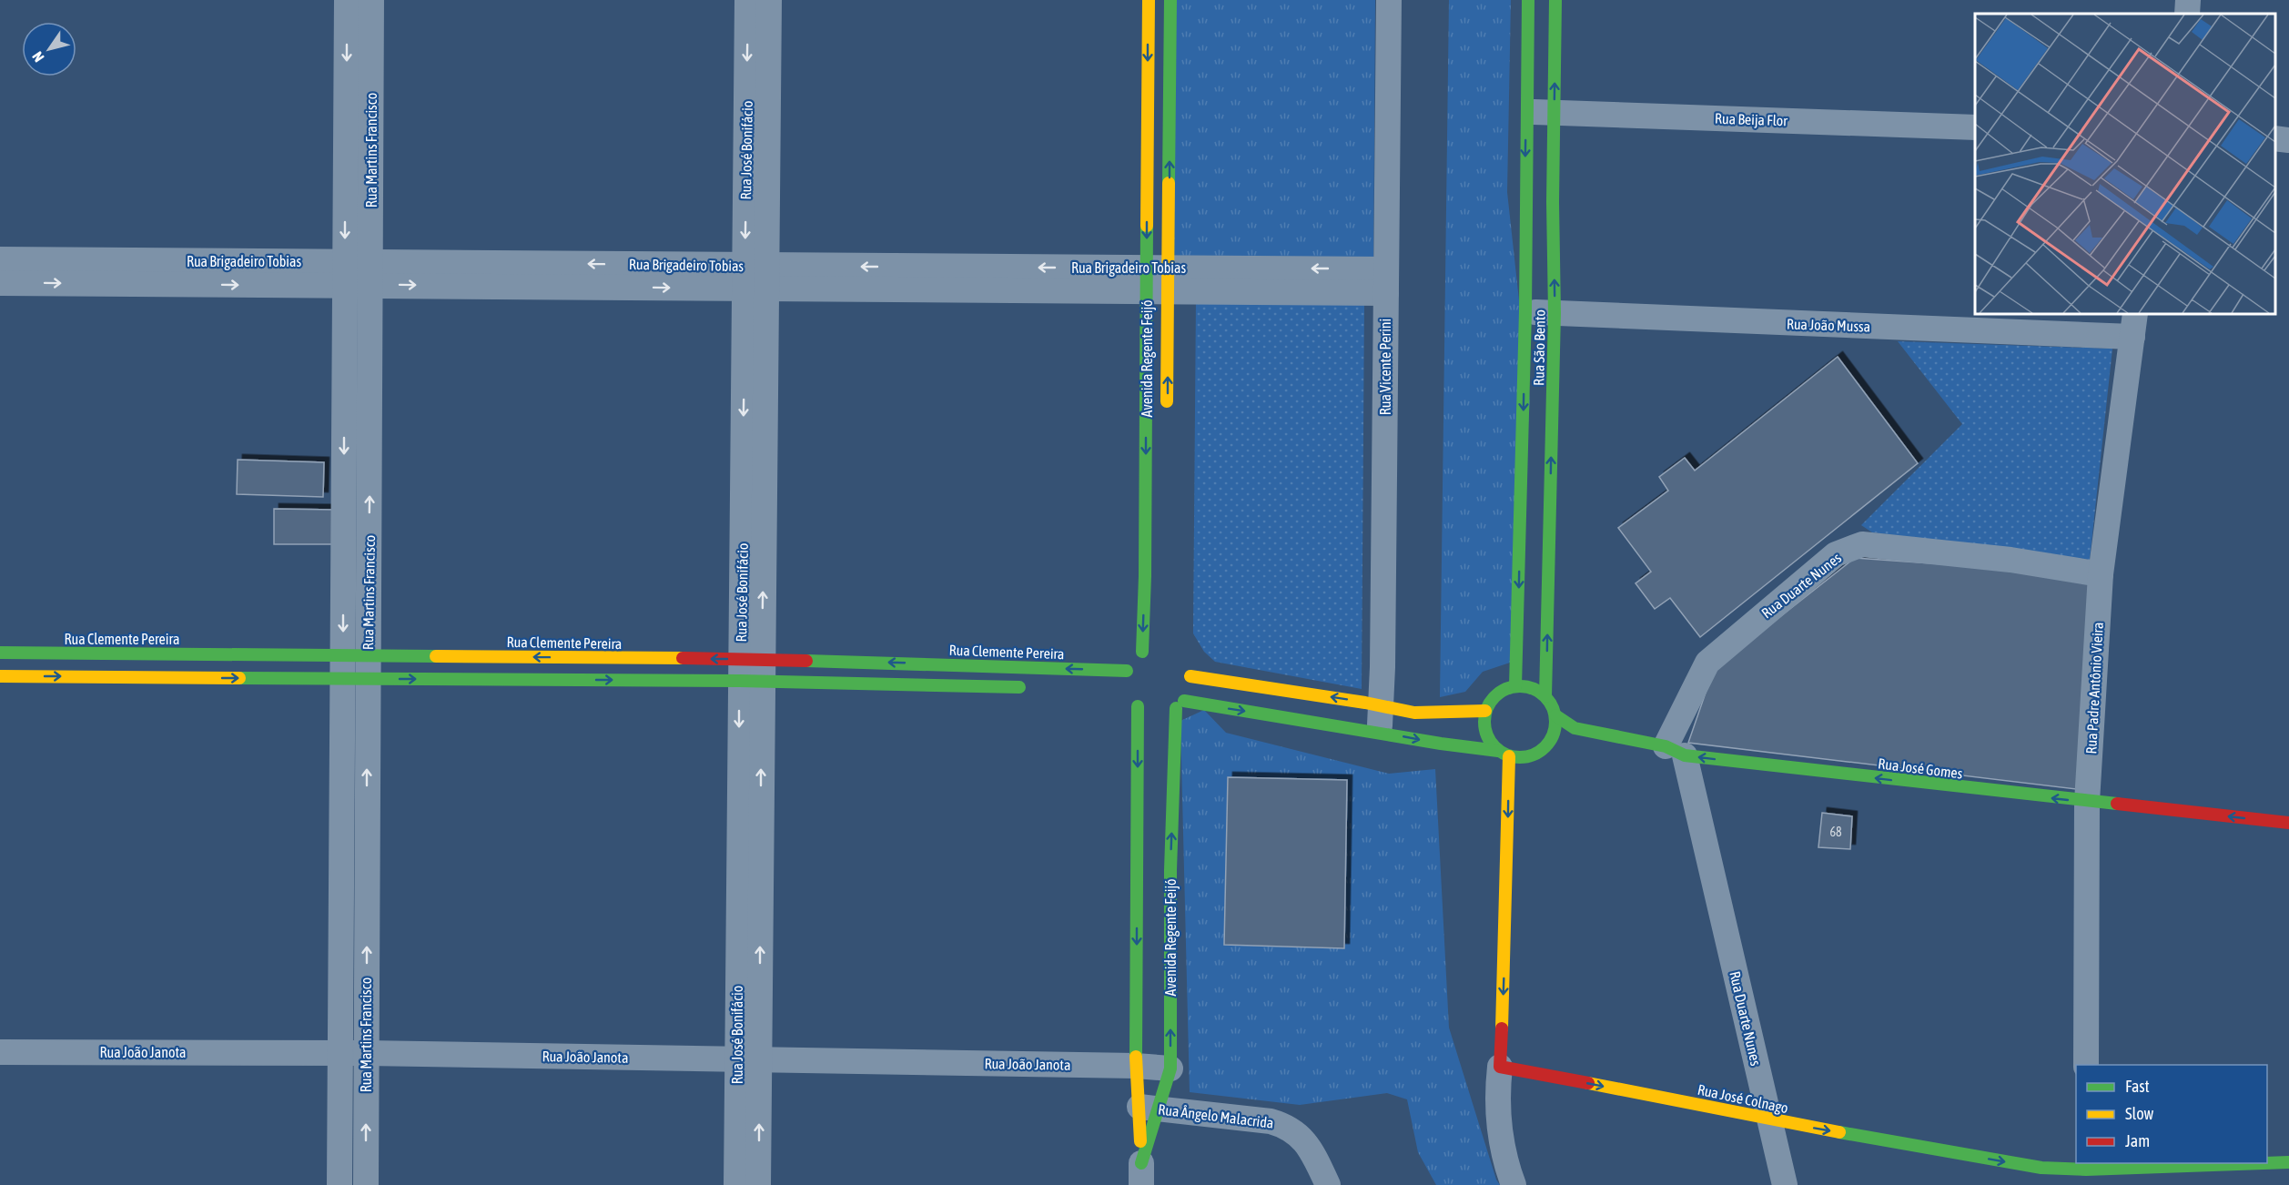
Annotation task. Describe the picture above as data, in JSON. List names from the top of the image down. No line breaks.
{"streets":{"main road":["Rua São Bento","Avenida Regente Feijó","Rua Clemente Pereira","Rua José Gomes","Rua José Colnago"],"street":["Rua Beija Flor","Rua Martins Francisco","Rua José Bonifácio","Rua Brigadeiro Tobias","Rua João Mussa","Rua Vicente Perini","Rua Duarte Nunes","Rua Padre Antônio Vieira","Rua João Janota","Rua Ângelo Malacrida"]},"crossings":[["Rua Beija Flor","Rua São Bento"],["Rua Martins Francisco","Rua Brigadeiro Tobias"],["Rua Martins Francisco","Rua Clemente Pereira"],["Rua Martins Francisco","Rua João Janota"],["Rua José Bonifácio","Rua Brigadeiro Tobias"],["Rua José Bonifácio","Rua Clemente Pereira"],["Rua José Bonifácio","Rua João Janota"],["Rua Brigadeiro Tobias","Avenida Regente Feijó"],["Rua Brigadeiro Tobias","Rua Vicente Perini"],["Rua João Mussa","Rua São Bento"],["Rua João Mussa","Rua Padre Antônio Vieira"],["Rua São Bento","Rua José Gomes"],["Avenida Regente Feijó","Rua Vicente Perini"],["Avenida Regente Feijó","Rua Clemente Pereira"],["Avenida Regente Feijó","Rua João Janota"],["Avenida Regente Feijó","Rua Ângelo Malacrida"],["Rua Duarte Nunes","Rua Padre Antônio Vieira"],["Rua Duarte Nunes","Rua José Gomes"],["Rua Duarte Nunes","Rua José Colnago"],["Rua Padre Antônio Vieira","Rua José Gomes"]],"one_way":["Rua José Gomes","Rua José Colnago"],"house_numbers":["68"],"legend":["Fast","Slow","Jam"],"north":"bottom left"}
